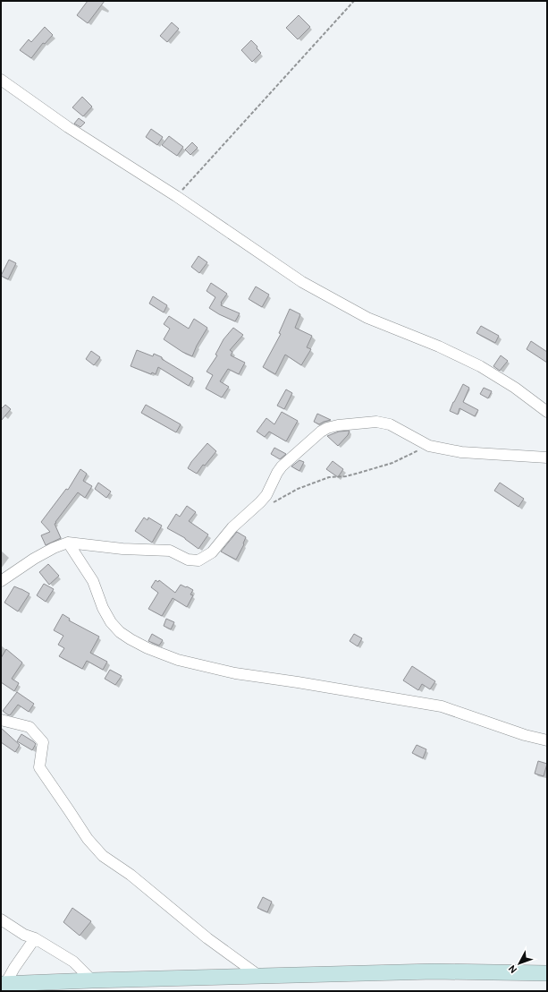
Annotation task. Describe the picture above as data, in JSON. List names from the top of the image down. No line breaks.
{"north":"bottom left"}
